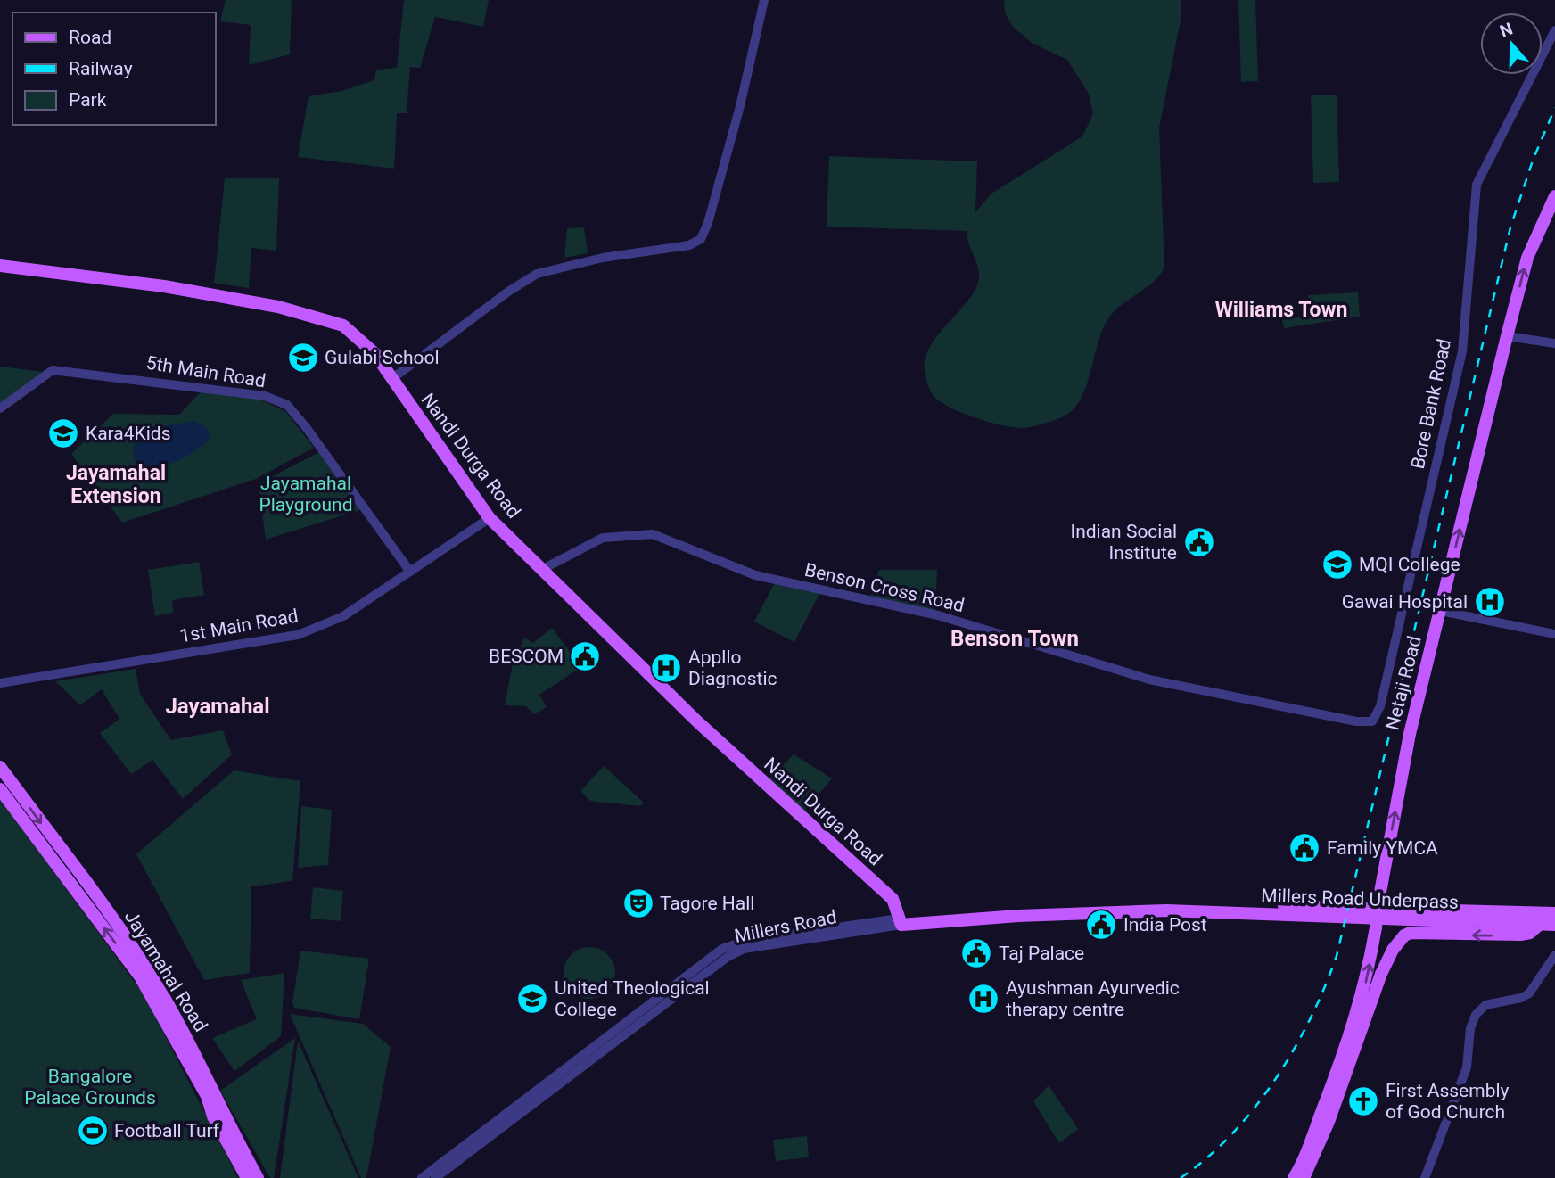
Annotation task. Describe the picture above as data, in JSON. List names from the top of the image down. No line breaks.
{"streets":{"main road":["Nandi Durga Road","Netaji Road","Millers Road Underpass","Millers Road","Jayamahal Road"],"street":["5th Main Road","Bore Bank Road","Benson Cross Road","1st Main Road"]},"crossings":[["5th Main Road","1st Main Road"],["Bore Bank Road","Benson Cross Road"],["Nandi Durga Road","Benson Cross Road"],["Nandi Durga Road","1st Main Road"],["Nandi Durga Road","Millers Road"],["Millers Road Underpass","Millers Road"]],"one_way":["Netaji Road"],"districts":["Williams Town","Jayamahal Extension","Benson Town","Jayamahal"],"parks":["Jayamahal Playground","Bangalore Palace Grounds"],"places":{"school or university":["Gulabi School","Kara4Kids","MQI College","United Theological College"],"public building":["Indian Social Institute","BESCOM","Family YMCA","India Post","Taj Palace"],"hospital":["Gawai Hospital","Appllo Diagnostic","Ayushman Ayurvedic therapy centre"],"theatre":["Tagore Hall"],"church":["First Assembly of God Church"],"sports":["Football Turf"]},"legend":["Road","Railway","Park"],"north":"top"}
